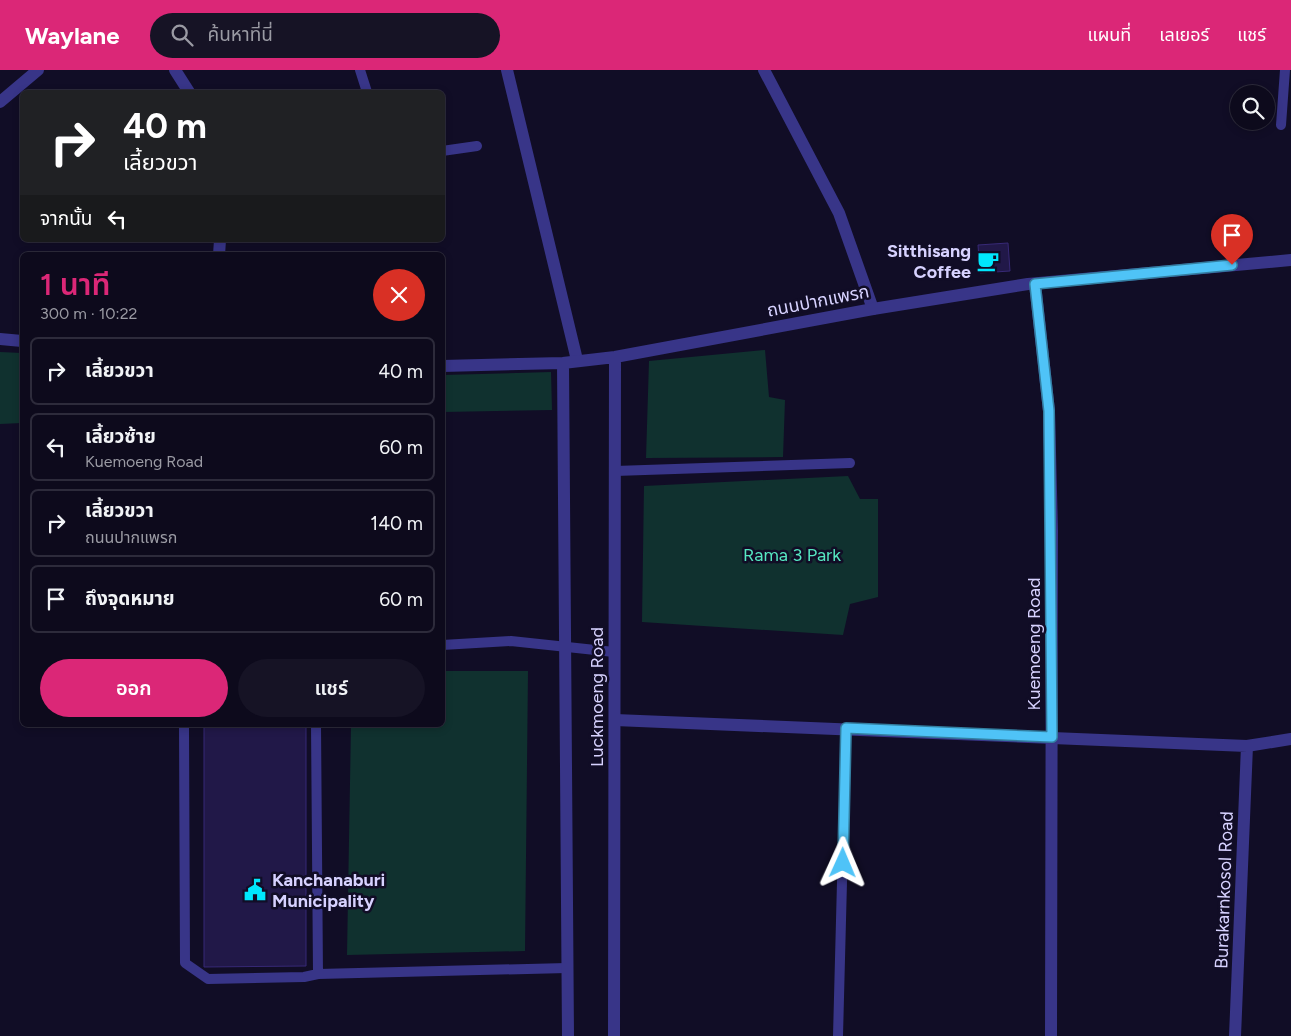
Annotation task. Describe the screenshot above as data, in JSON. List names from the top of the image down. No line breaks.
{"streets":{"street":["ถนนปากแพรก","Kuemoeng Road","Luckmoeng Road","Burakarnkosol Road"]},"crossings":[["ถนนปากแพรก","Kuemoeng Road"],["ถนนปากแพรก","Luckmoeng Road"]],"parks":["Rama 3 Park"],"places":{"cafe":["Sitthisang Coffee"],"public building":["Kanchanaburi Municipality"]},"page":{"header":"Waylane","search":"ค้นหาที่นี่","nav":["แผนที่","เลเยอร์","แชร์"],"turn":["40 m","เลี้ยวขวา"],"then":"จากนั้น","heading":["1 นาที","300 m · 10:22"],"list":[{"name":"เลี้ยวขวา","value":"40 m"},{"name":"เลี้ยวซ้าย","note":"Kuemoeng Road","value":"60 m"},{"name":"เลี้ยวขวา","note":"ถนนปากแพรก","value":"140 m"},{"name":"ถึงจุดหมาย","value":"60 m"}],"buttons":["ออก","แชร์"]}}
